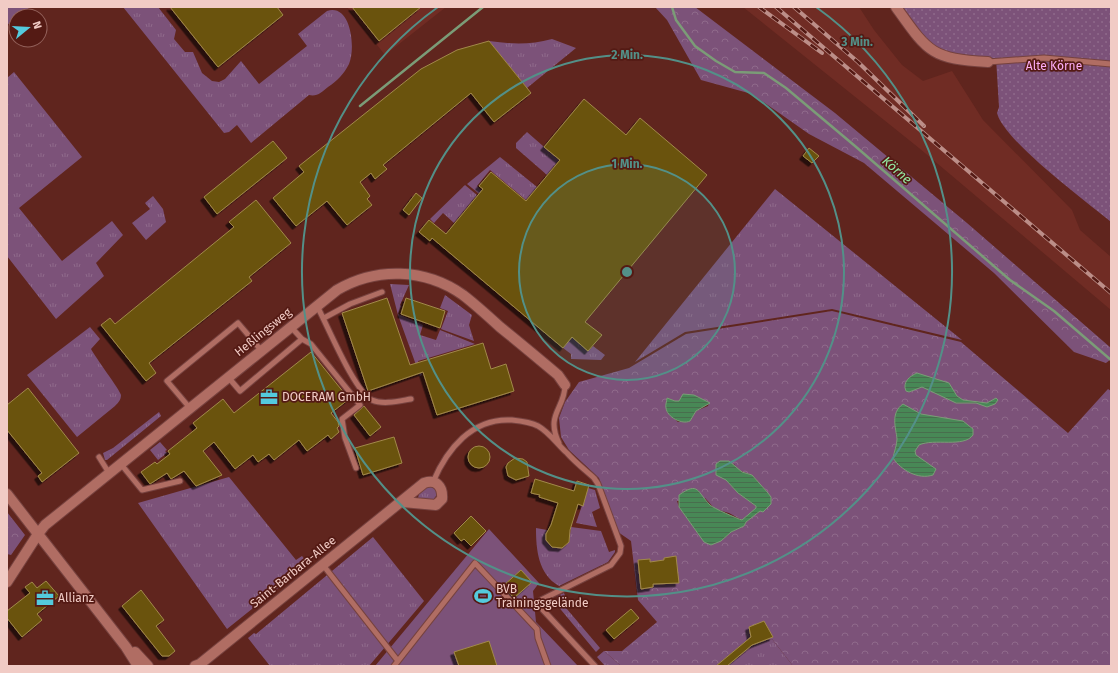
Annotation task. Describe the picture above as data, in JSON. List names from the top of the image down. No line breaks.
{"streets":{"street":["Heßlingsweg","Saint-Barbara-Allee"]},"water":["Körne"],"parks":["Alte Körne"],"places":{"office":["DOCERAM GmbH","Allianz"],"sports":["BVB Trainingsgelände"]},"north":"right","rings":["3 Min.","2 Min.","1 Min."]}
